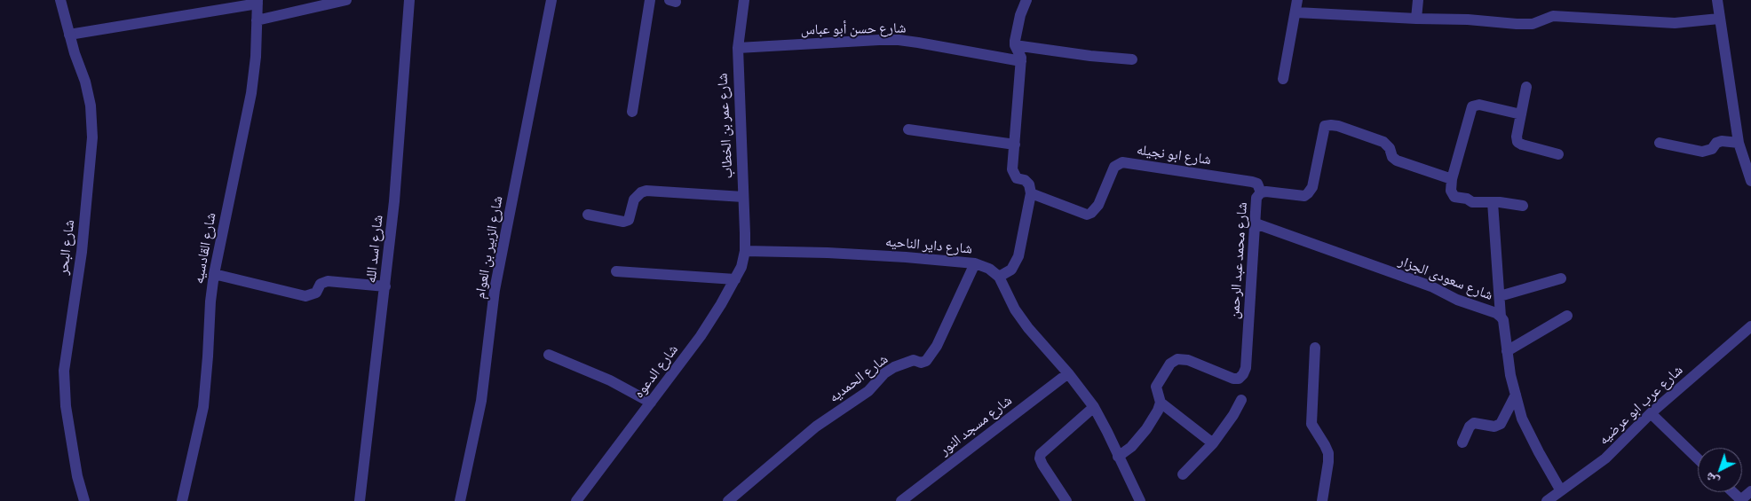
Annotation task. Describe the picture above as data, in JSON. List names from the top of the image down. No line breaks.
{"streets":{"street":["شارع حسن أبو عباس","شارع عمر بن الخطاب","شارع ابو نجيله","شارع داير الناحيه","شارع البحر","شارع الزبير بن العوام","شارع القادسيه","شارع اسد الله","شارع محمد عبد الرحمن","شارع سعودى الجزار","شارع الدعوه","شارع الحمديه","شارع عرب ابو عرضيه","شارع مسجد النور"]},"crossings":[["شارع حسن أبو عباس","شارع عمر بن الخطاب"],["شارع عمر بن الخطاب","شارع داير الناحيه"],["شارع عمر بن الخطاب","شارع الدعوه"],["شارع ابو نجيله","شارع محمد عبد الرحمن"],["شارع داير الناحيه","شارع الدعوه"],["شارع داير الناحيه","شارع الحمديه"],["شارع محمد عبد الرحمن","شارع سعودى الجزار"],["شارع سعودى الجزار","شارع عرب ابو عرضيه"]],"north":"bottom left"}
